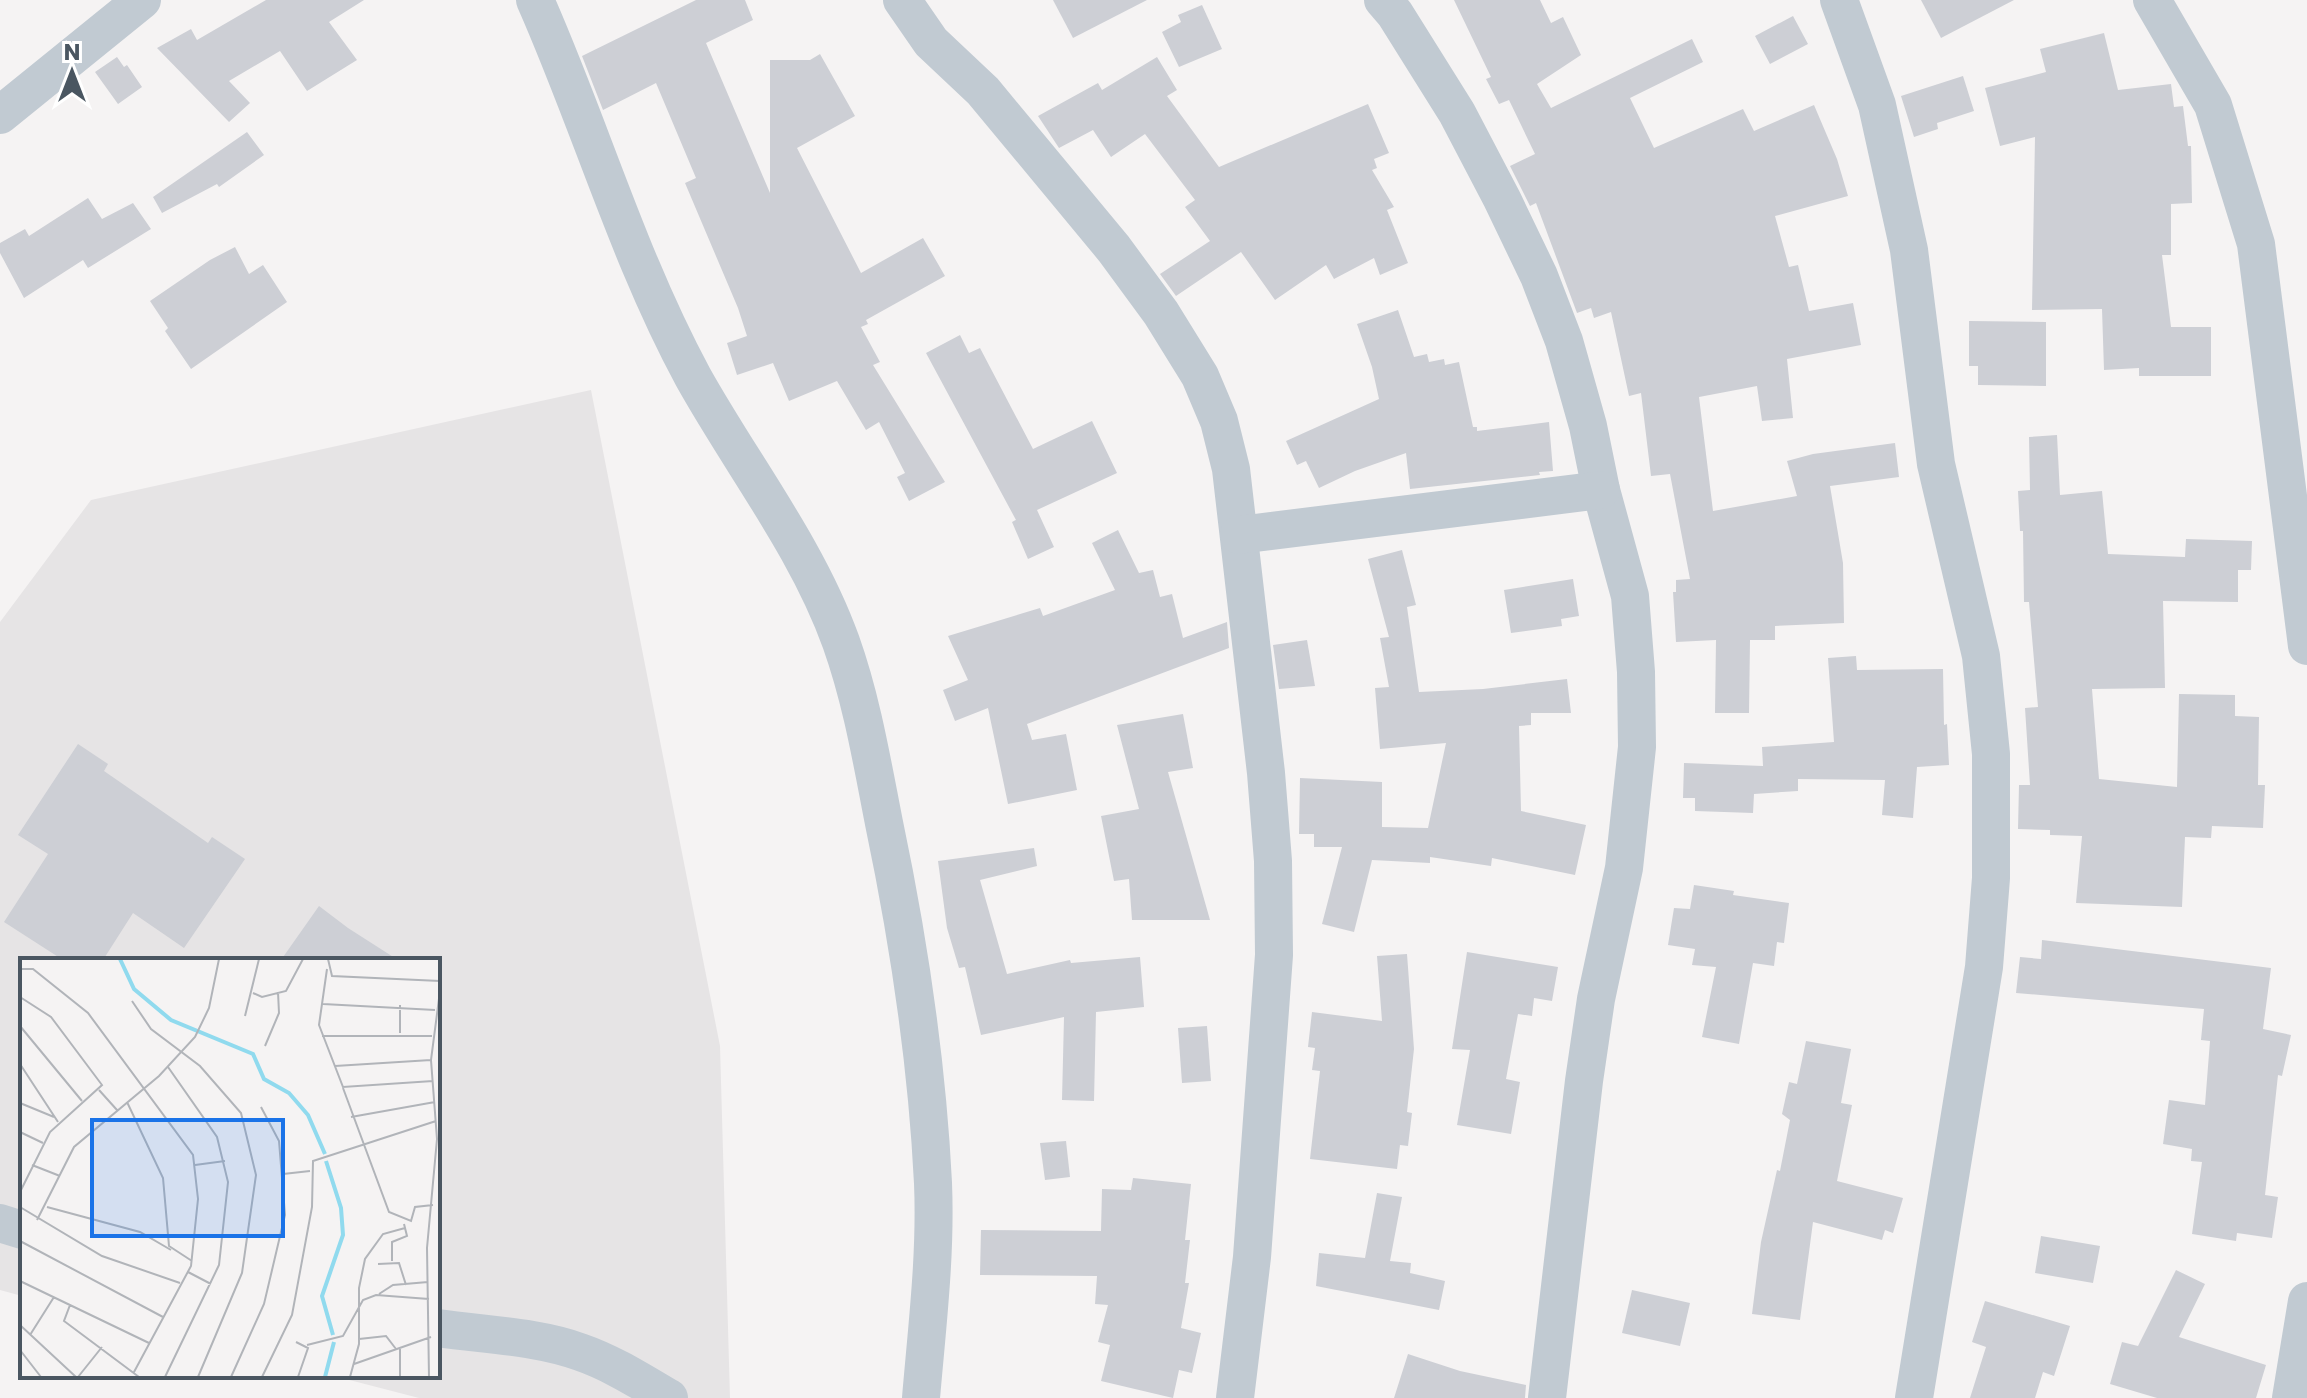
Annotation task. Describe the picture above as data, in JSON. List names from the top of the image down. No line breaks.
{"north":"top"}
